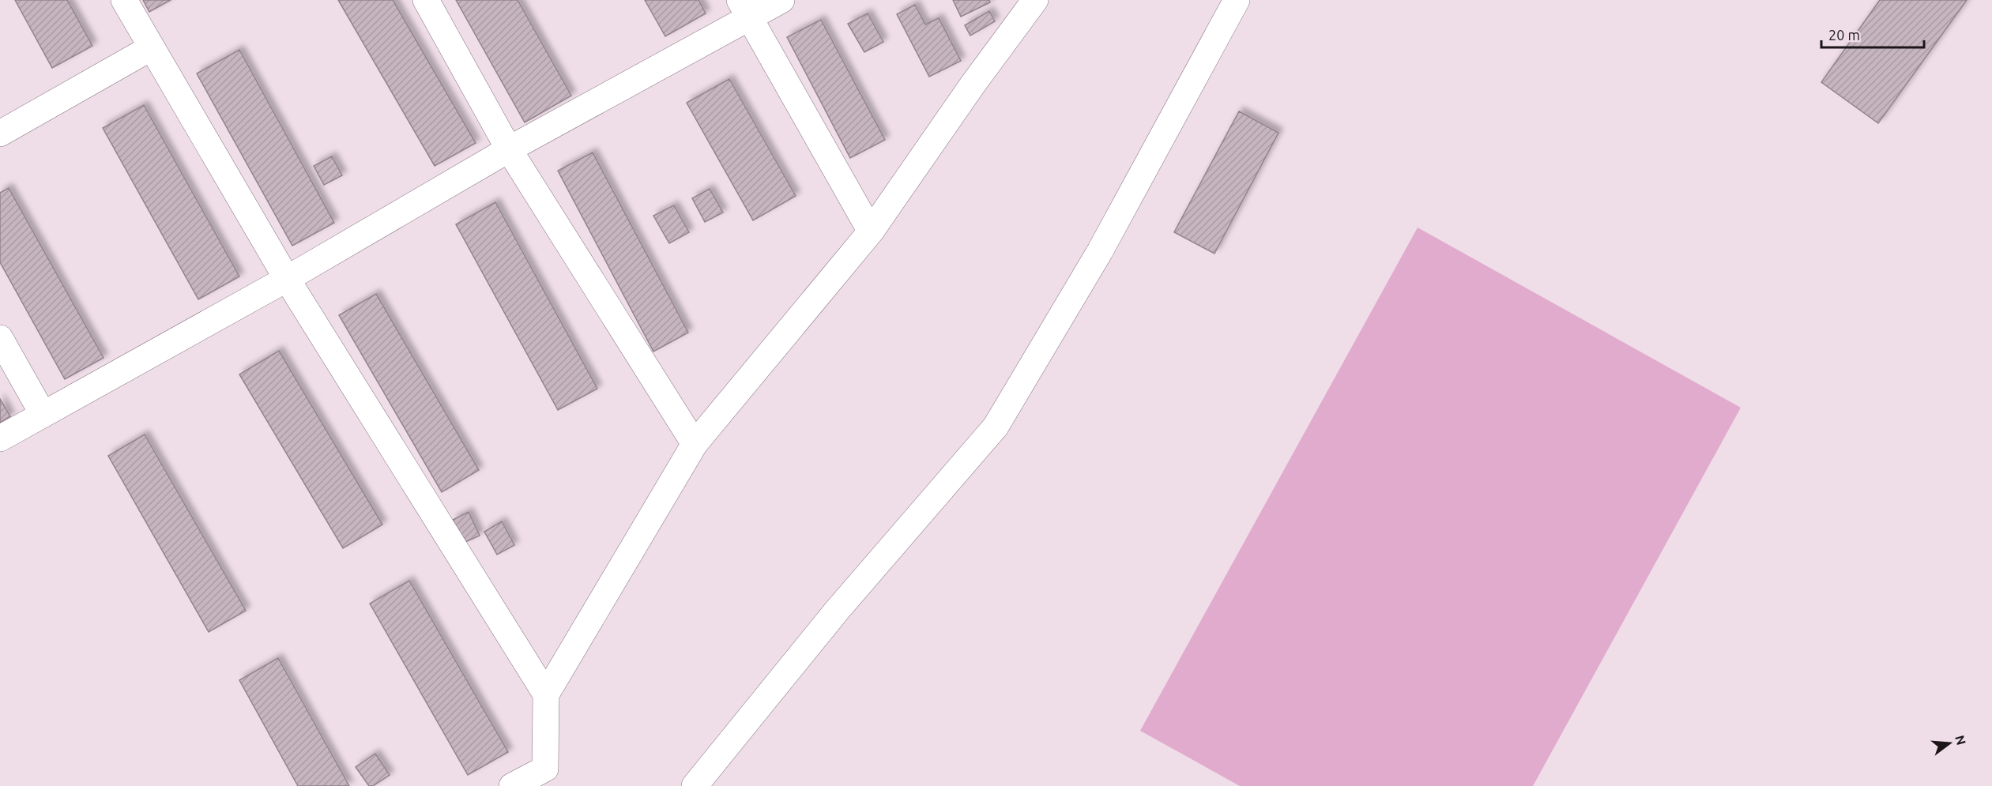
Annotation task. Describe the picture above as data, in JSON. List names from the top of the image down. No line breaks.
{"scale_bar":"20 m","north":"right"}
